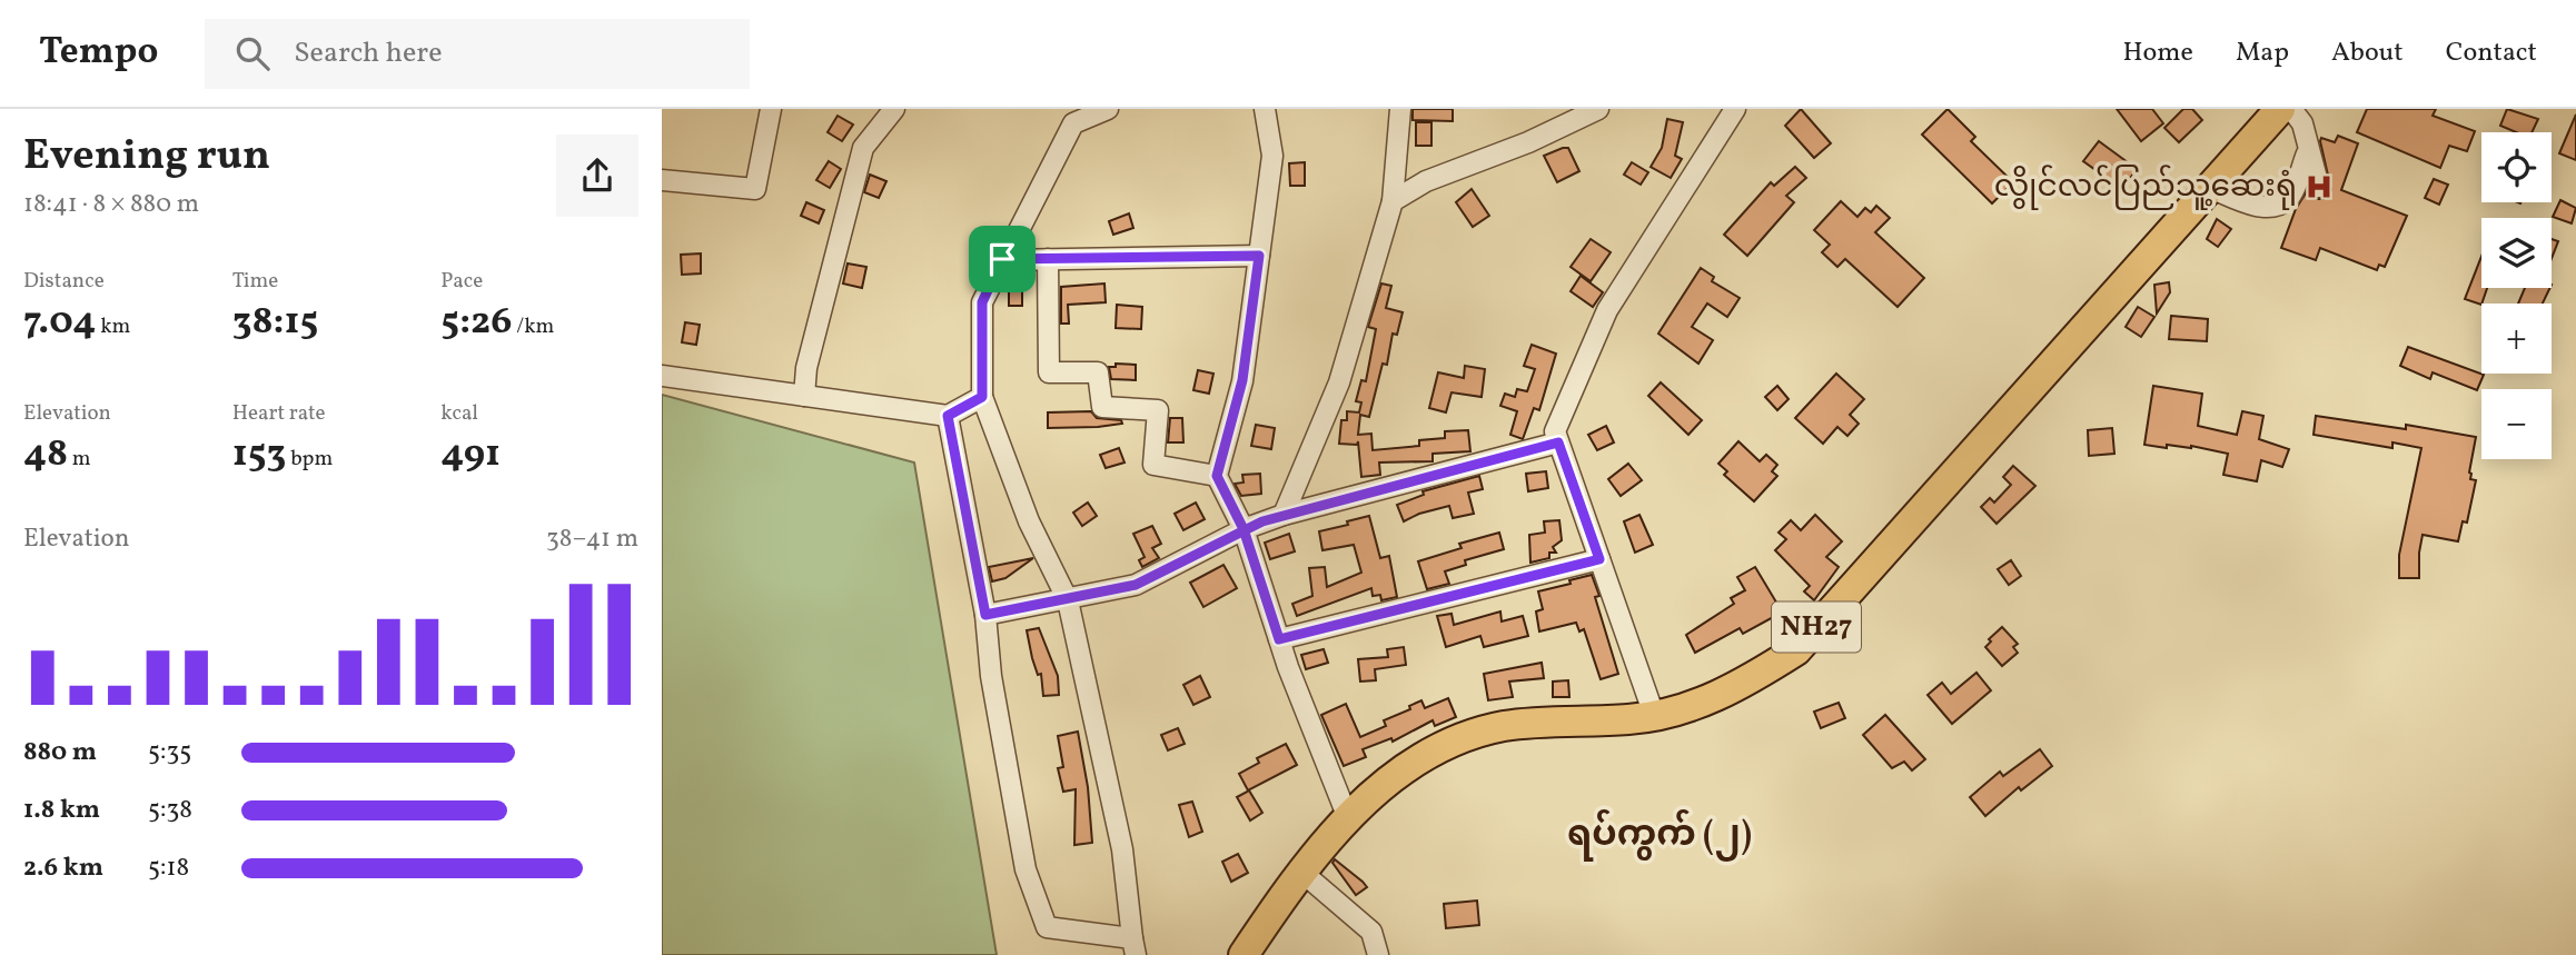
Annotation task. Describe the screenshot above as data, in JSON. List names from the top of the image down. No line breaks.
{"streets":{"highway":["NH27"]},"districts":["ရပ်ကွက် (၂)"],"places":{"hospital":["လွိုင်လင်ပြည်သူ့ဆေးရုံ"]},"page":{"header":"Tempo","search":"Search here","nav":["Home","Map","About","Contact"],"heading":["Evening run","18:41 · 8 × 880 m"],"map_buttons":["+","−"],"stats":[["Distance","7.04 km"],["Time","38:15"],["Pace","5:26 /km"],["Elevation","48 m"],["Heart rate","153 bpm"],["kcal","491"]],"chart":["Elevation","38–41 m"],"list":[{"name":"880 m","note":"5:35"},{"name":"1.8 km","note":"5:38"},{"name":"2.6 km","note":"5:18"}]}}
